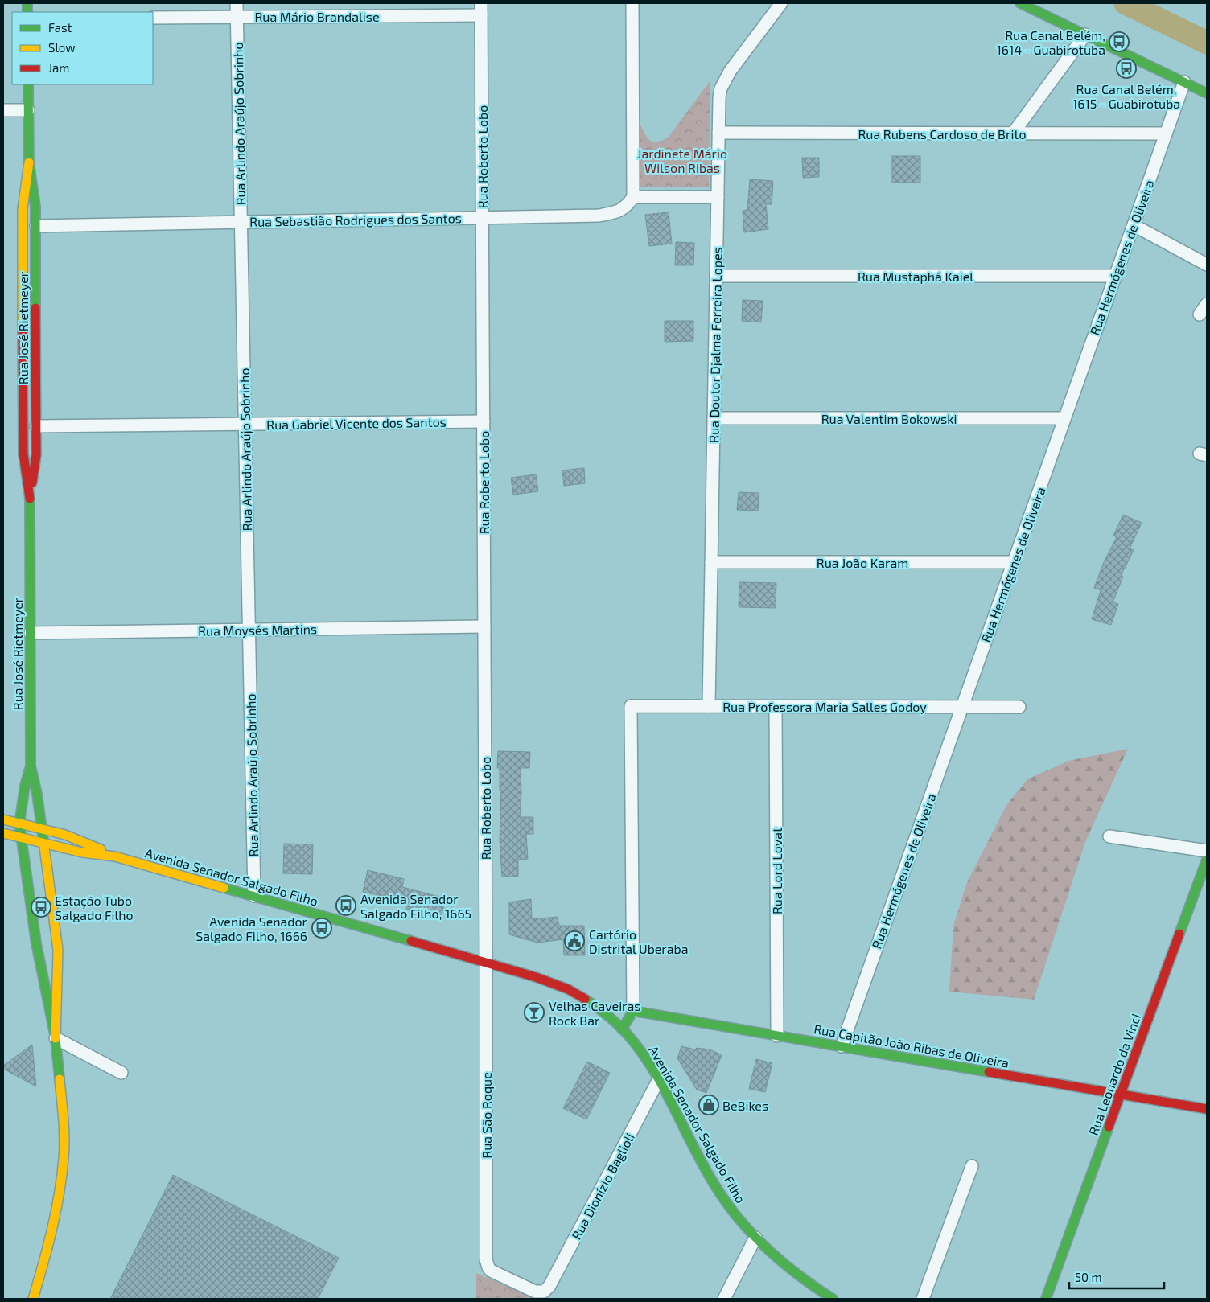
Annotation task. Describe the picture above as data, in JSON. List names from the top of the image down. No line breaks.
{"streets":{"main road":["Rua José Rietmeyer","Avenida Senador Salgado Filho","Rua Capitão João Ribas de Oliveira","Rua Leonardo da Vinci"],"street":["Rua Mário Brandalise","Rua Arlindo Araújo Sobrinho","Rua Rubens Cardoso de Brito","Rua Roberto Lobo","Rua Sebastião Rodrigues dos Santos","Rua Hermógenes de Oliveira","Rua Mustaphá Kaiel","Rua Doutor Djalma Ferreira Lopes","Rua Valentim Bokowski","Rua Gabriel Vicente dos Santos","Rua João Karam","Rua Moysés Martins","Rua Professora Maria Salles Godoy","Rua Lord Lovat","Rua São Roque","Rua Dionízio Baglioli"]},"crossings":[["Rua Mário Brandalise","Rua Arlindo Araújo Sobrinho"],["Rua Mário Brandalise","Rua Roberto Lobo"],["Rua Arlindo Araújo Sobrinho","Rua Sebastião Rodrigues dos Santos"],["Rua Arlindo Araújo Sobrinho","Rua Gabriel Vicente dos Santos"],["Rua Arlindo Araújo Sobrinho","Rua Moysés Martins"],["Rua Arlindo Araújo Sobrinho","Avenida Senador Salgado Filho"],["Rua Rubens Cardoso de Brito","Rua Hermógenes de Oliveira"],["Rua Rubens Cardoso de Brito","Rua Doutor Djalma Ferreira Lopes"],["Rua Roberto Lobo","Rua Sebastião Rodrigues dos Santos"],["Rua Roberto Lobo","Rua Gabriel Vicente dos Santos"],["Rua Roberto Lobo","Rua Moysés Martins"],["Rua Roberto Lobo","Avenida Senador Salgado Filho"],["Rua Roberto Lobo","Rua São Roque"],["Rua Sebastião Rodrigues dos Santos","Rua José Rietmeyer"],["Rua Hermógenes de Oliveira","Rua Mustaphá Kaiel"],["Rua Hermógenes de Oliveira","Rua Valentim Bokowski"],["Rua Hermógenes de Oliveira","Rua João Karam"],["Rua Hermógenes de Oliveira","Rua Professora Maria Salles Godoy"],["Rua Hermógenes de Oliveira","Rua Capitão João Ribas de Oliveira"],["Rua Mustaphá Kaiel","Rua Doutor Djalma Ferreira Lopes"],["Rua José Rietmeyer","Rua Gabriel Vicente dos Santos"],["Rua José Rietmeyer","Rua Moysés Martins"],["Rua José Rietmeyer","Avenida Senador Salgado Filho"],["Rua Doutor Djalma Ferreira Lopes","Rua Valentim Bokowski"],["Rua Doutor Djalma Ferreira Lopes","Rua João Karam"],["Rua Doutor Djalma Ferreira Lopes","Rua Professora Maria Salles Godoy"],["Rua Professora Maria Salles Godoy","Rua Lord Lovat"],["Rua Professora Maria Salles Godoy","Rua Capitão João Ribas de Oliveira"],["Rua Lord Lovat","Rua Capitão João Ribas de Oliveira"],["Avenida Senador Salgado Filho","Rua São Roque"],["Avenida Senador Salgado Filho","Rua Dionízio Baglioli"],["Rua Capitão João Ribas de Oliveira","Rua Leonardo da Vinci"],["Rua São Roque","Rua Dionízio Baglioli"]],"parks":["Jardinete Mário Wilson Ribas"],"places":{"bus stop":["Rua Canal Belém, 1614 - Guabirotuba","Rua Canal Belém, 1615 - Guabirotuba","Avenida Senador Salgado Filho, 1665","Estação Tubo Salgado Filho","Avenida Senador Salgado Filho, 1666"],"public building":["Cartório Distrital Uberaba"],"bar":["Velhas Caveiras Rock Bar"],"shop":["BeBikes"]},"legend":["Fast","Slow","Jam"],"scale_bar":"50 m"}
